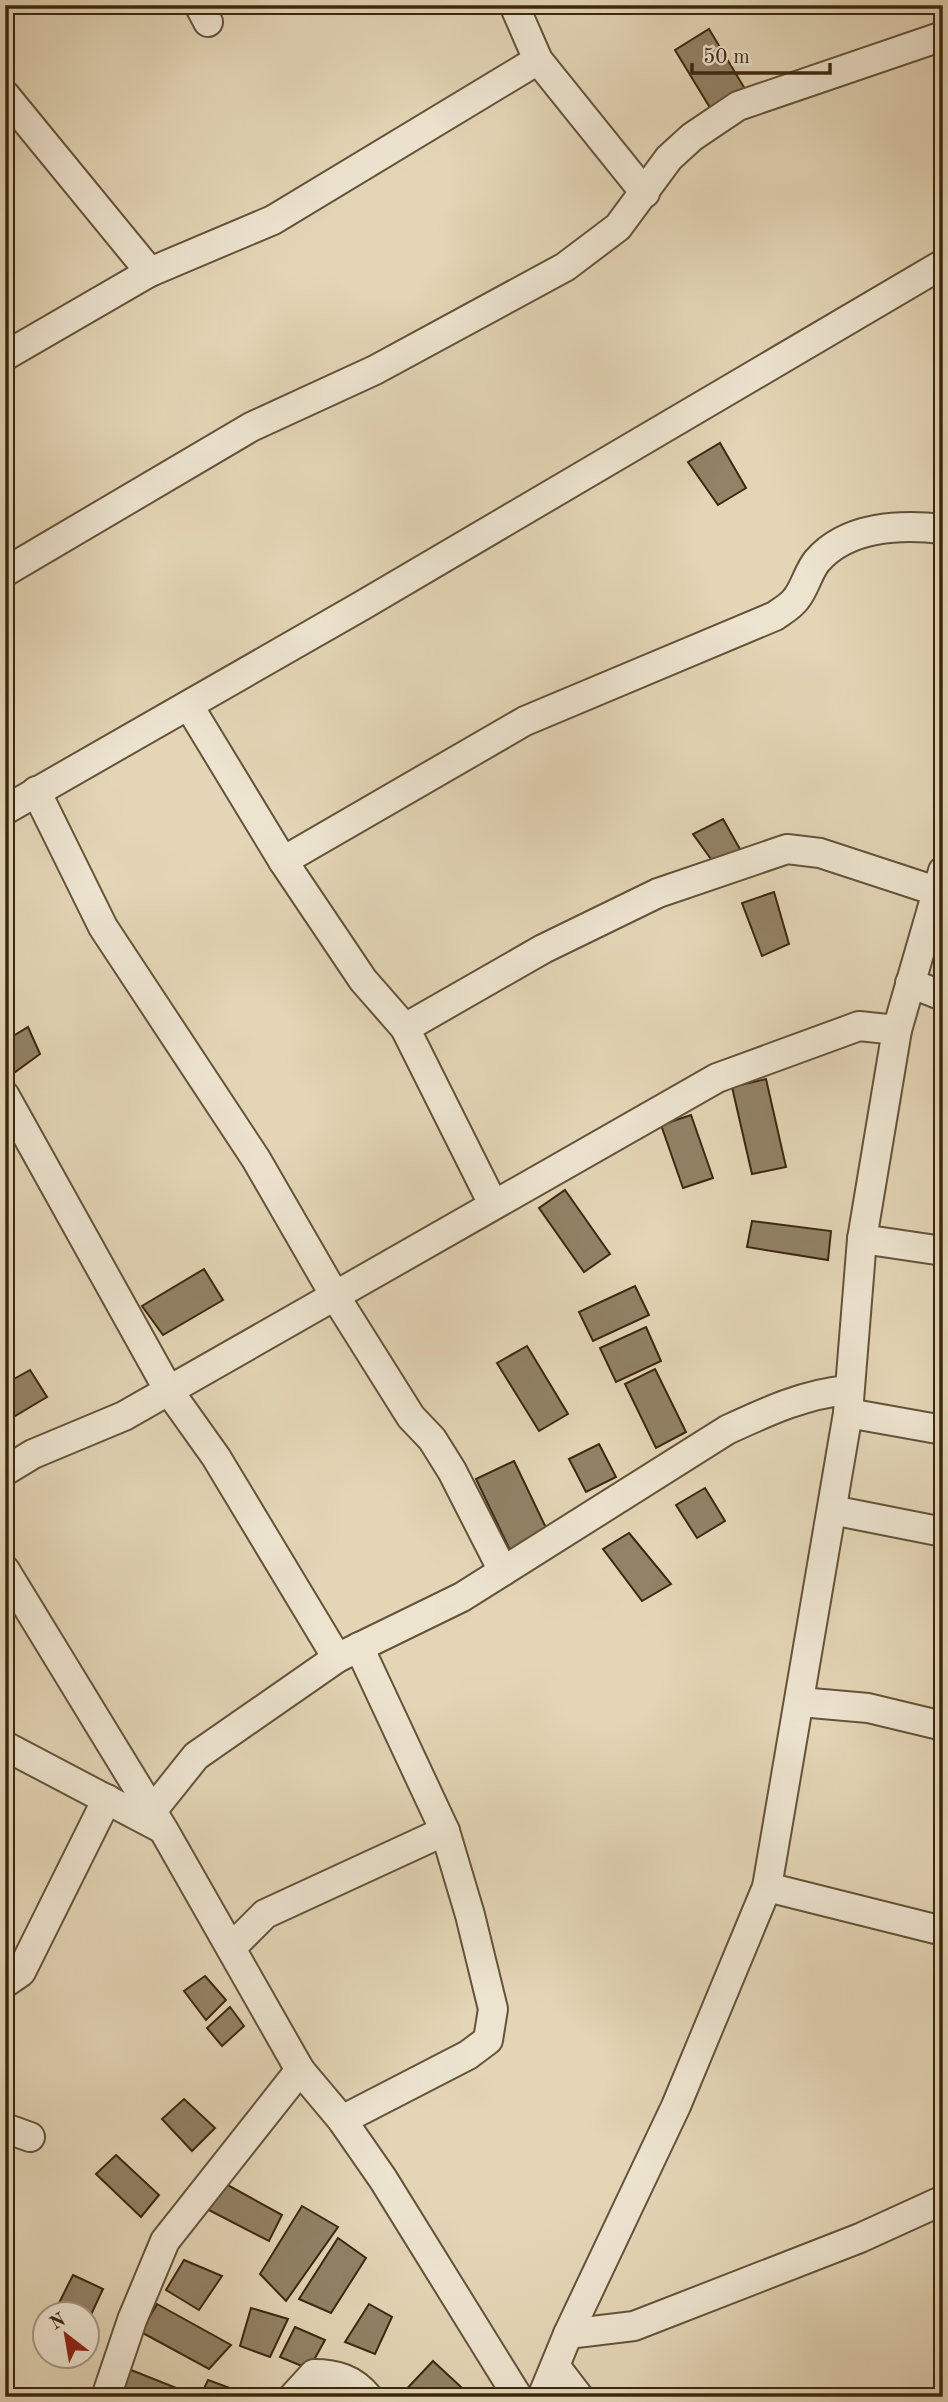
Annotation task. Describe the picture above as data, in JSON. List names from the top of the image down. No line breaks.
{"scale_bar":"50 m","north":"top left"}
